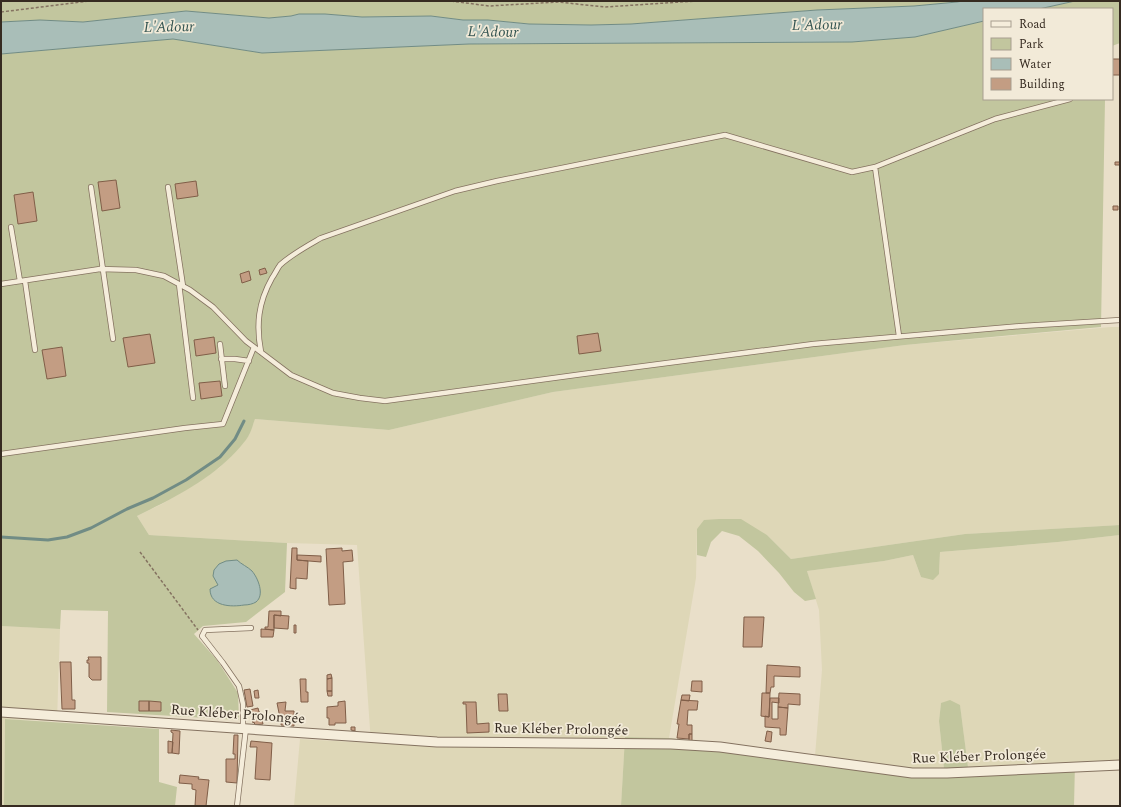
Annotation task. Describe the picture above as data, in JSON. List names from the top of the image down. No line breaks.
{"streets":{"street":["Rue Kléber Prolongée"]},"water":["L'Adour"],"legend":["Road","Park","Water","Building"]}
